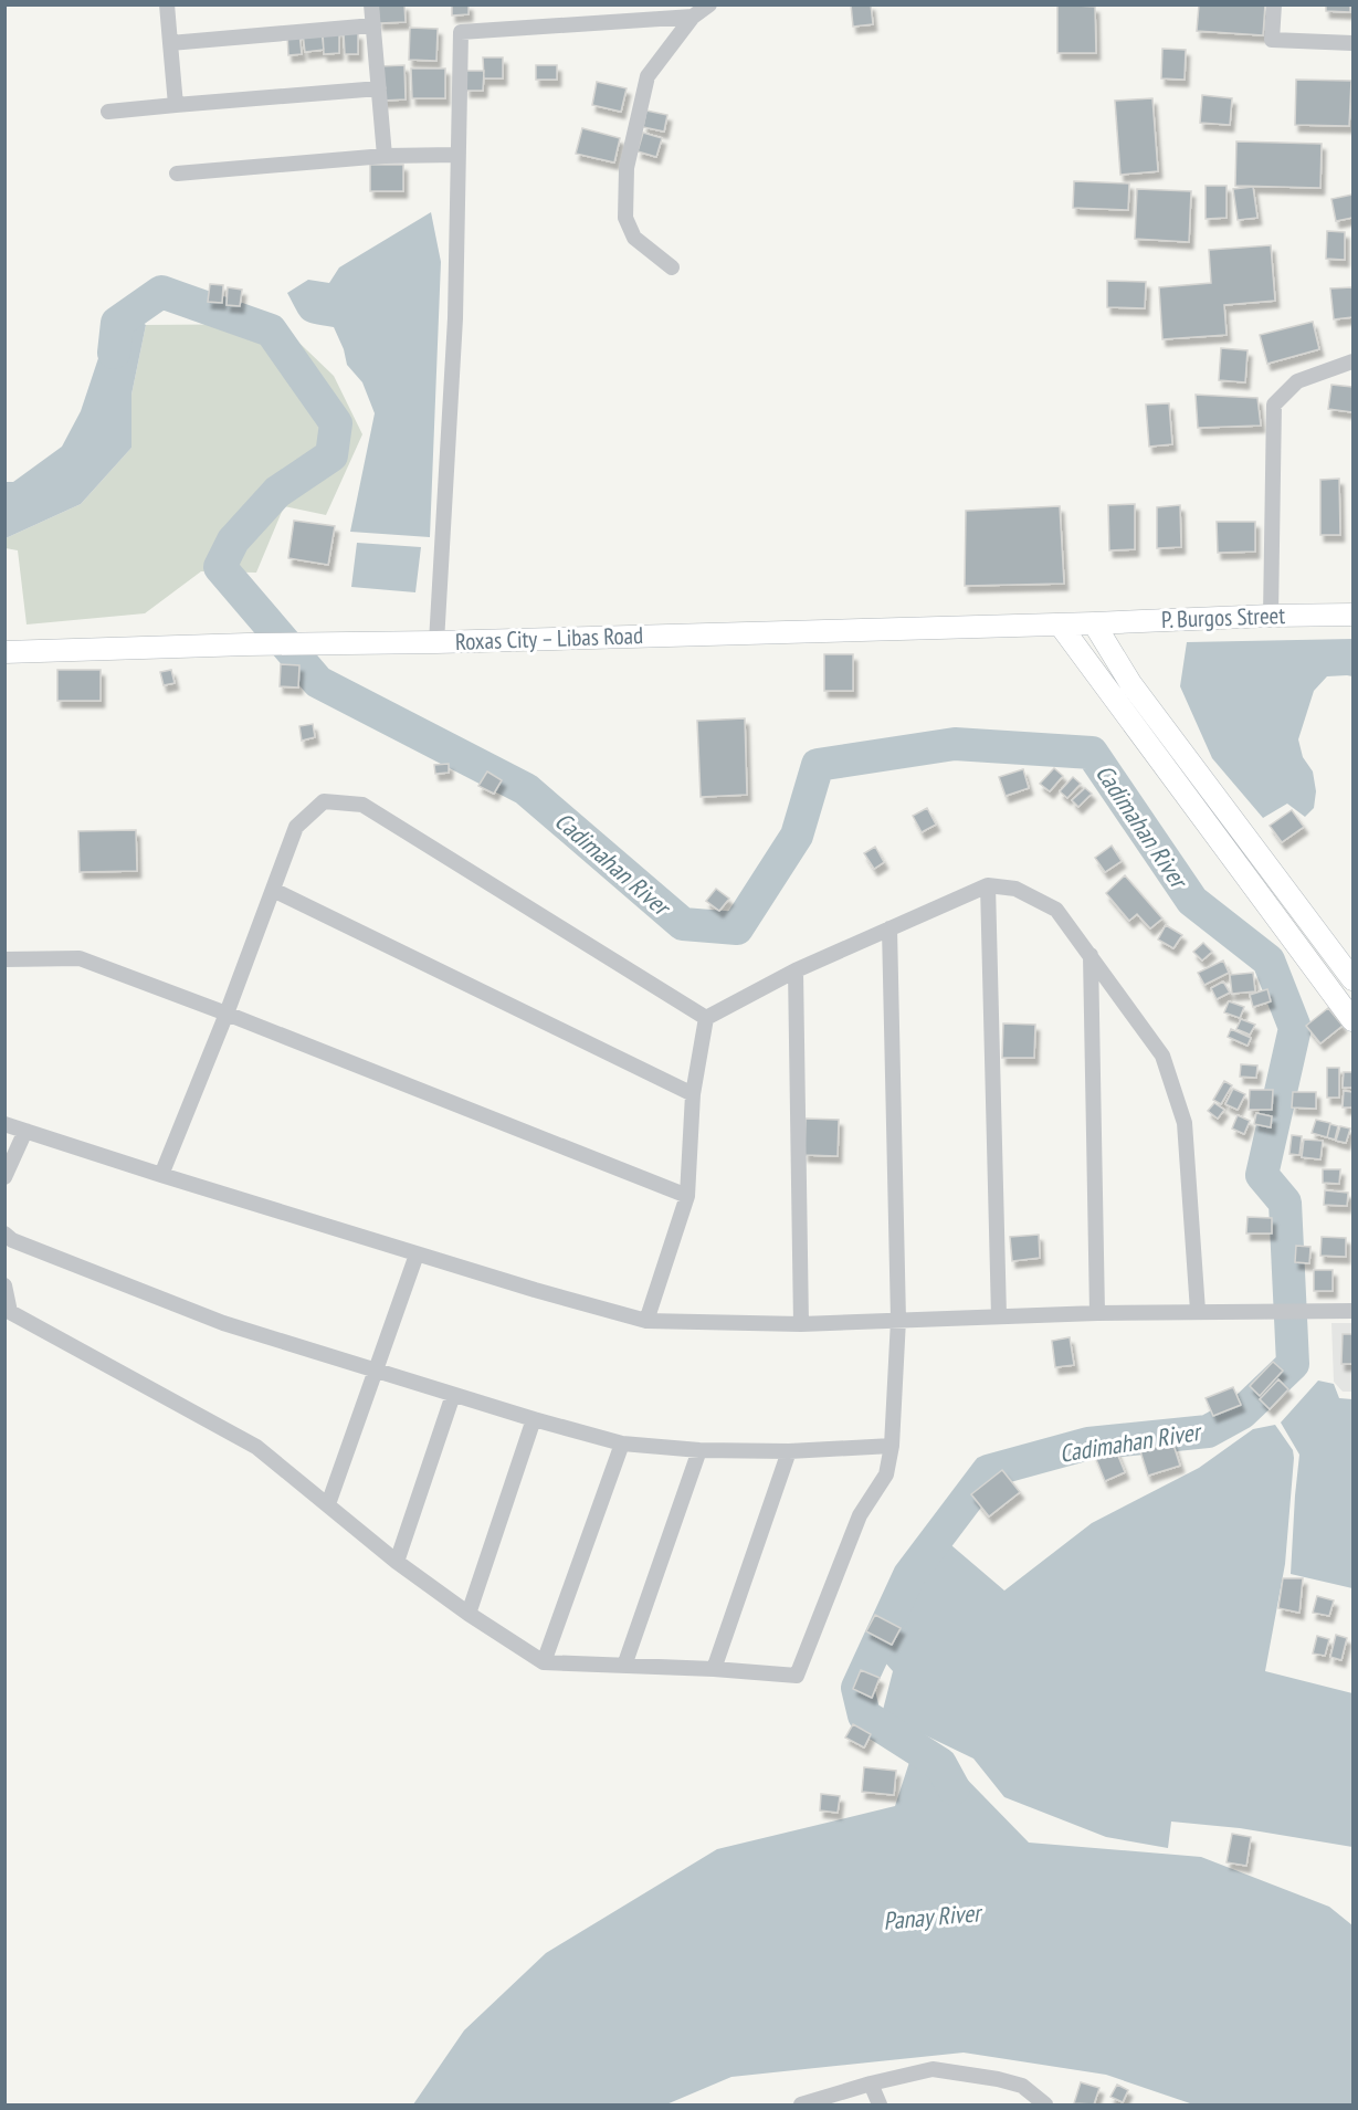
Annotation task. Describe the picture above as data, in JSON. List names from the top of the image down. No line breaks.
{"streets":{"main road":["P. Burgos Street","Roxas City – Libas Road"]},"crossings":[["P. Burgos Street","Roxas City – Libas Road"]],"water":["Cadimahan River","Panay River"]}
